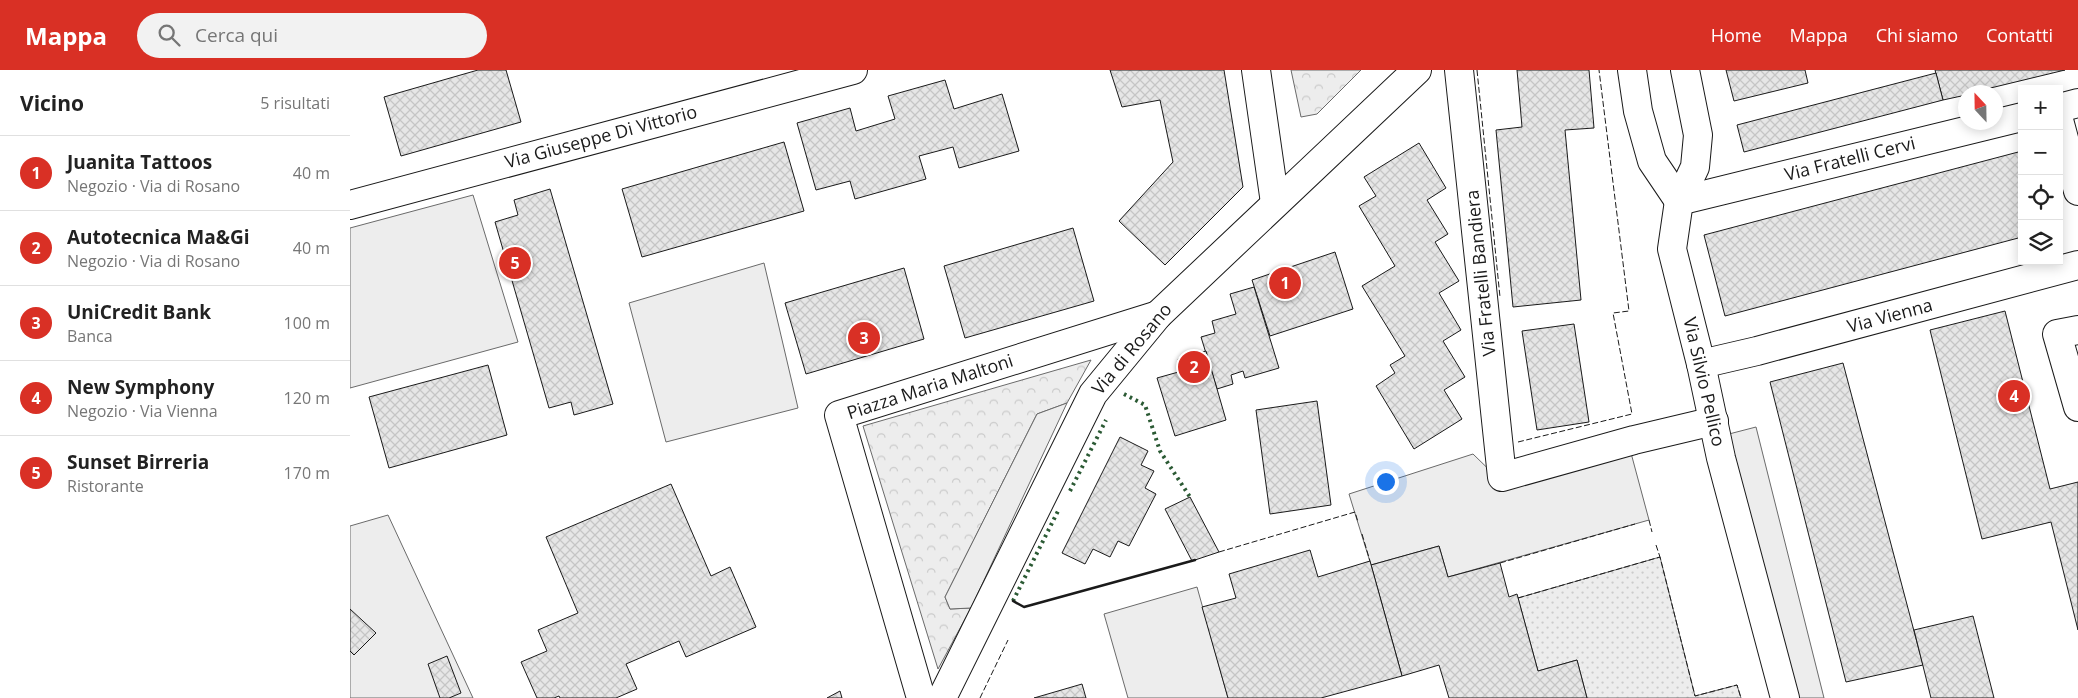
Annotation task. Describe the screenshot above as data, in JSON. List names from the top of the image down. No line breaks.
{"streets":{"street":["Via Giuseppe Di Vittorio","Via Fratelli Cervi","Via Fratelli Bandiera","Via Vienna","Via di Rosano","Via Silvio Pellico","Piazza Maria Maltoni"]},"crossings":[["Via Fratelli Cervi","Via Silvio Pellico"],["Via Fratelli Bandiera","Via Silvio Pellico"],["Via Vienna","Via Silvio Pellico"],["Via di Rosano","Piazza Maria Maltoni"]],"north":"top","page":{"header":"Mappa","search":"Cerca qui","nav":["Home","Mappa","Chi siamo","Contatti"],"heading":["Vicino","5 risultati"],"map_buttons":["+","−"],"list":[{"mark":"1","name":"Juanita Tattoos","note":"Negozio · Via di Rosano","value":"40 m"},{"mark":"2","name":"Autotecnica Ma&Gi","note":"Negozio · Via di Rosano","value":"40 m"},{"mark":"3","name":"UniCredit Bank","note":"Banca","value":"100 m"},{"mark":"4","name":"New Symphony","note":"Negozio · Via Vienna","value":"120 m"},{"mark":"5","name":"Sunset Birreria","note":"Ristorante","value":"170 m"}],"pins":["5","1","3","2","4"]}}
